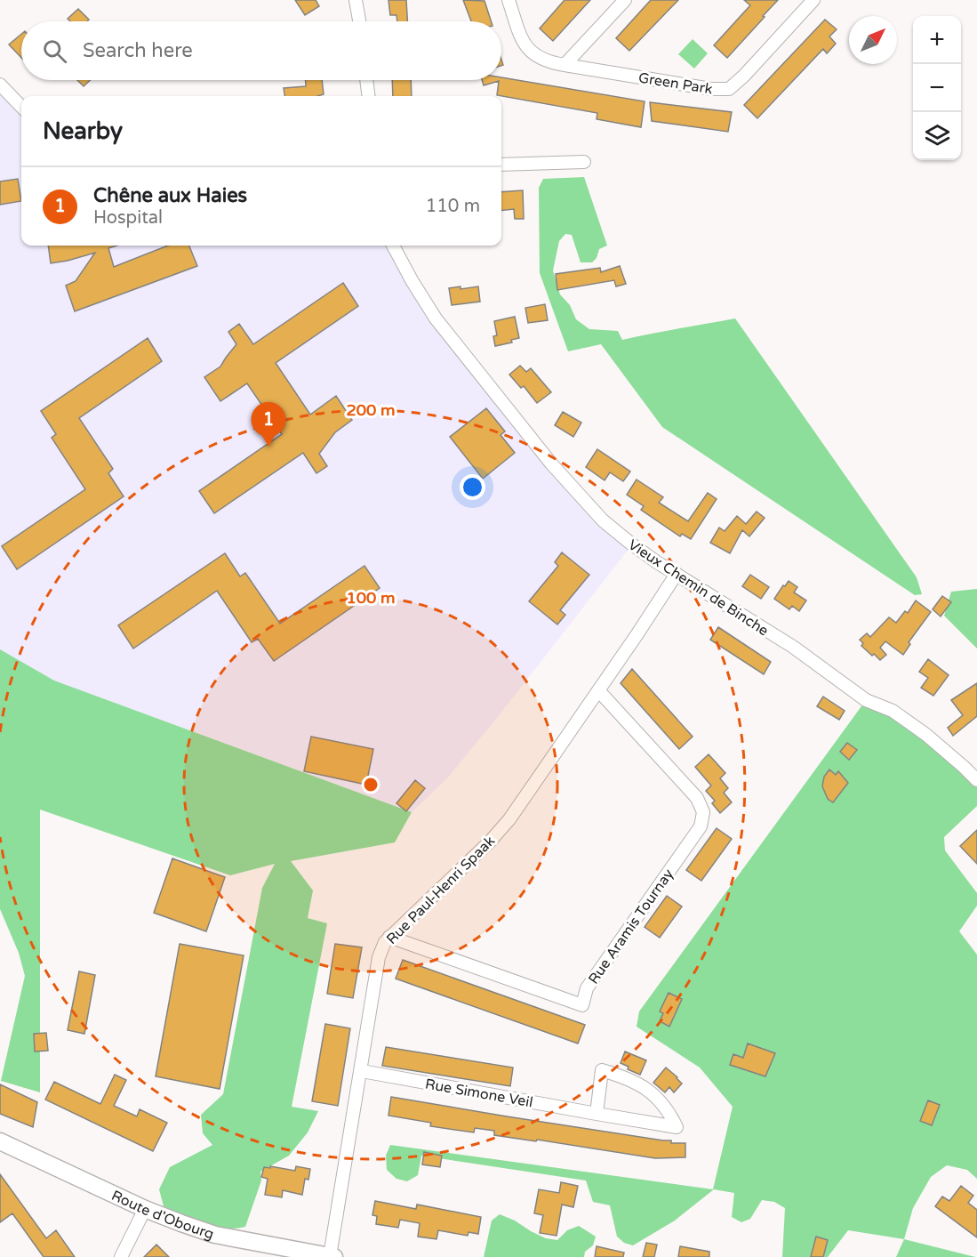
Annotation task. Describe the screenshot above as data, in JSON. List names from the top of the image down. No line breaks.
{"streets":{"main road":["Route d'Obourg"],"street":["Green Park","Vieux Chemin de Binche","Rue Paul-Henri Spaak","Rue Aramis Tournay","Rue Simone Veil"]},"crossings":[["Vieux Chemin de Binche","Rue Paul-Henri Spaak"],["Rue Paul-Henri Spaak","Rue Aramis Tournay"],["Rue Paul-Henri Spaak","Rue Simone Veil"],["Rue Paul-Henri Spaak","Route d'Obourg"]],"north":"top right","page":{"map_buttons":["+","−"],"search":"Search here","heading":"Nearby","list":[{"mark":"1","name":"Chêne aux Haies","note":"Hospital","value":"110 m"}],"pins":"1"},"rings":["200 m","100 m"]}
